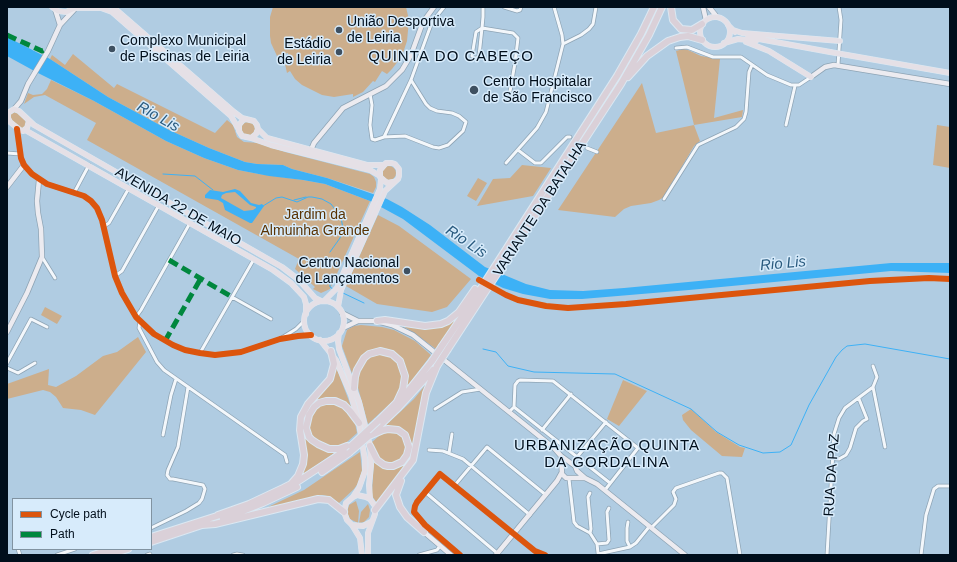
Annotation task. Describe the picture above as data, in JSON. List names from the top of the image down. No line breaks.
{"streets":{"highway":["VARIANTE DA BATALHA"],"main road":["AVENIDA 22 DE MAIO"],"street":["RUA DA PAZ"]},"districts":["QUINTA DO CABEÇO","URBANIZAÇÃO QUINTA DA GORDALINA"],"water":["Rio Lis"],"parks":["Jardim da Almuinha Grande"],"places":["União Desportiva de Leiria","Complexo Municipal de Piscinas de Leiria","Estádio de Leiria","Centro Hospitalar de São Francisco","Centro Nacional de Lançamentos"],"legend":["Cycle path","Path"]}
